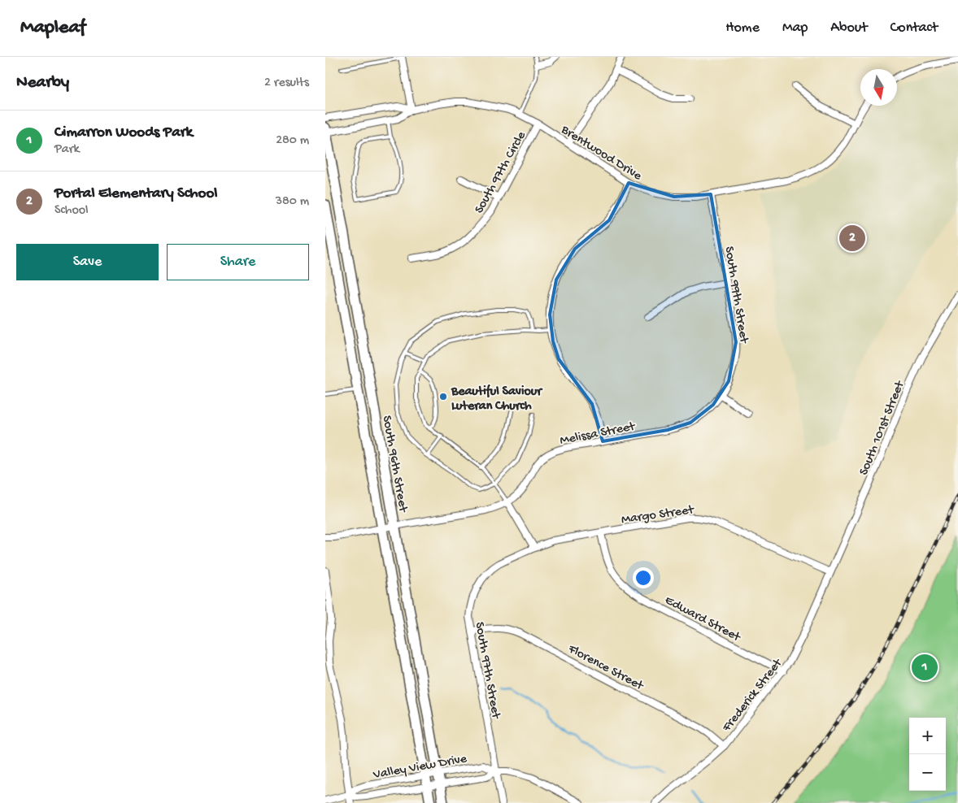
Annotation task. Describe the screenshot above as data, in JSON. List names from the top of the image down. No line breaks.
{"streets":{"main road":["South 96th Street"],"street":["Brentwood Drive","South 97th Circle","South 99th Street","South 101st Street","Melissa Street","Margo Street","Edward Street","Florence Street","South 97th Street","Frederick Street","Valley View Drive"]},"crossings":[["Brentwood Drive","South 97th Circle"],["Brentwood Drive","South 99th Street"],["Brentwood Drive","South 96th Street"],["South 99th Street","Melissa Street"],["South 101st Street","Margo Street"],["South 101st Street","Frederick Street"],["Melissa Street","South 96th Street"],["South 96th Street","Valley View Drive"],["Margo Street","Edward Street"],["Margo Street","South 97th Street"],["Margo Street","Frederick Street"],["Edward Street","Frederick Street"],["Florence Street","South 97th Street"],["Florence Street","Frederick Street"],["South 97th Street","Valley View Drive"]],"places":["Beautiful Saviour Luteran Church"],"north":"bottom","page":{"header":"Mapleaf","nav":["Home","Map","About","Contact"],"heading":["Nearby","2 results"],"list":[{"mark":"1","name":"Cimarron Woods Park","note":"Park","value":"280 m"},{"mark":"2","name":"Portal Elementary School","note":"School","value":"380 m"}],"pins":["2","1"],"buttons":["Save","Share"],"map_buttons":["+","−"]}}
